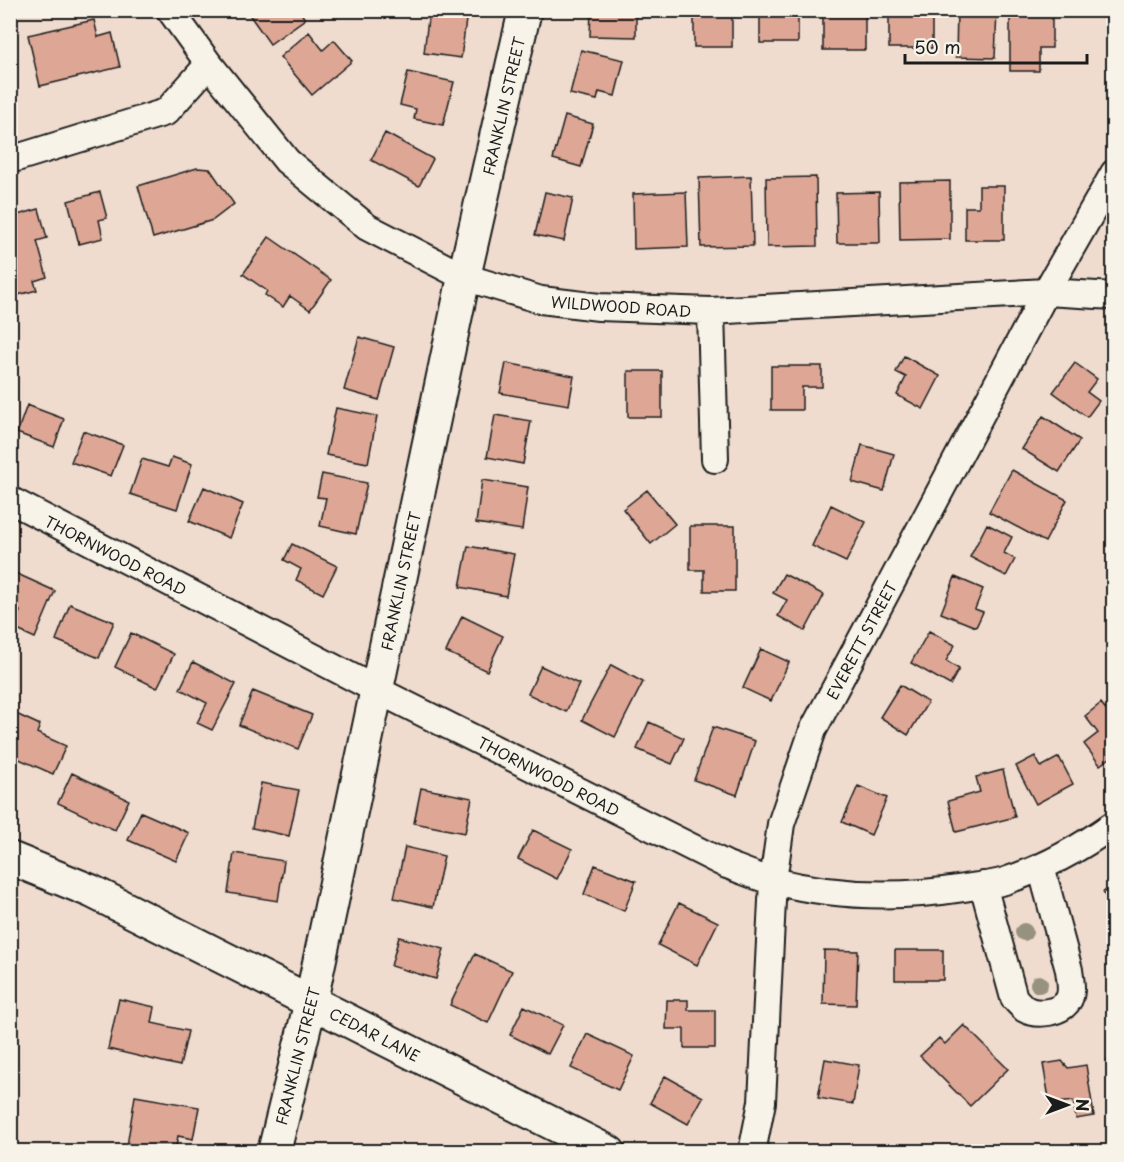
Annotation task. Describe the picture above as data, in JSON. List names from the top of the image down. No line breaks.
{"streets":{"street":["FRANKLIN STREET","WILDWOOD ROAD","THORNWOOD ROAD","EVERETT STREET","CEDAR LANE"]},"crossings":[["FRANKLIN STREET","WILDWOOD ROAD"],["FRANKLIN STREET","THORNWOOD ROAD"],["FRANKLIN STREET","CEDAR LANE"],["WILDWOOD ROAD","EVERETT STREET"],["THORNWOOD ROAD","EVERETT STREET"]],"scale_bar":"50 m","north":"right"}
